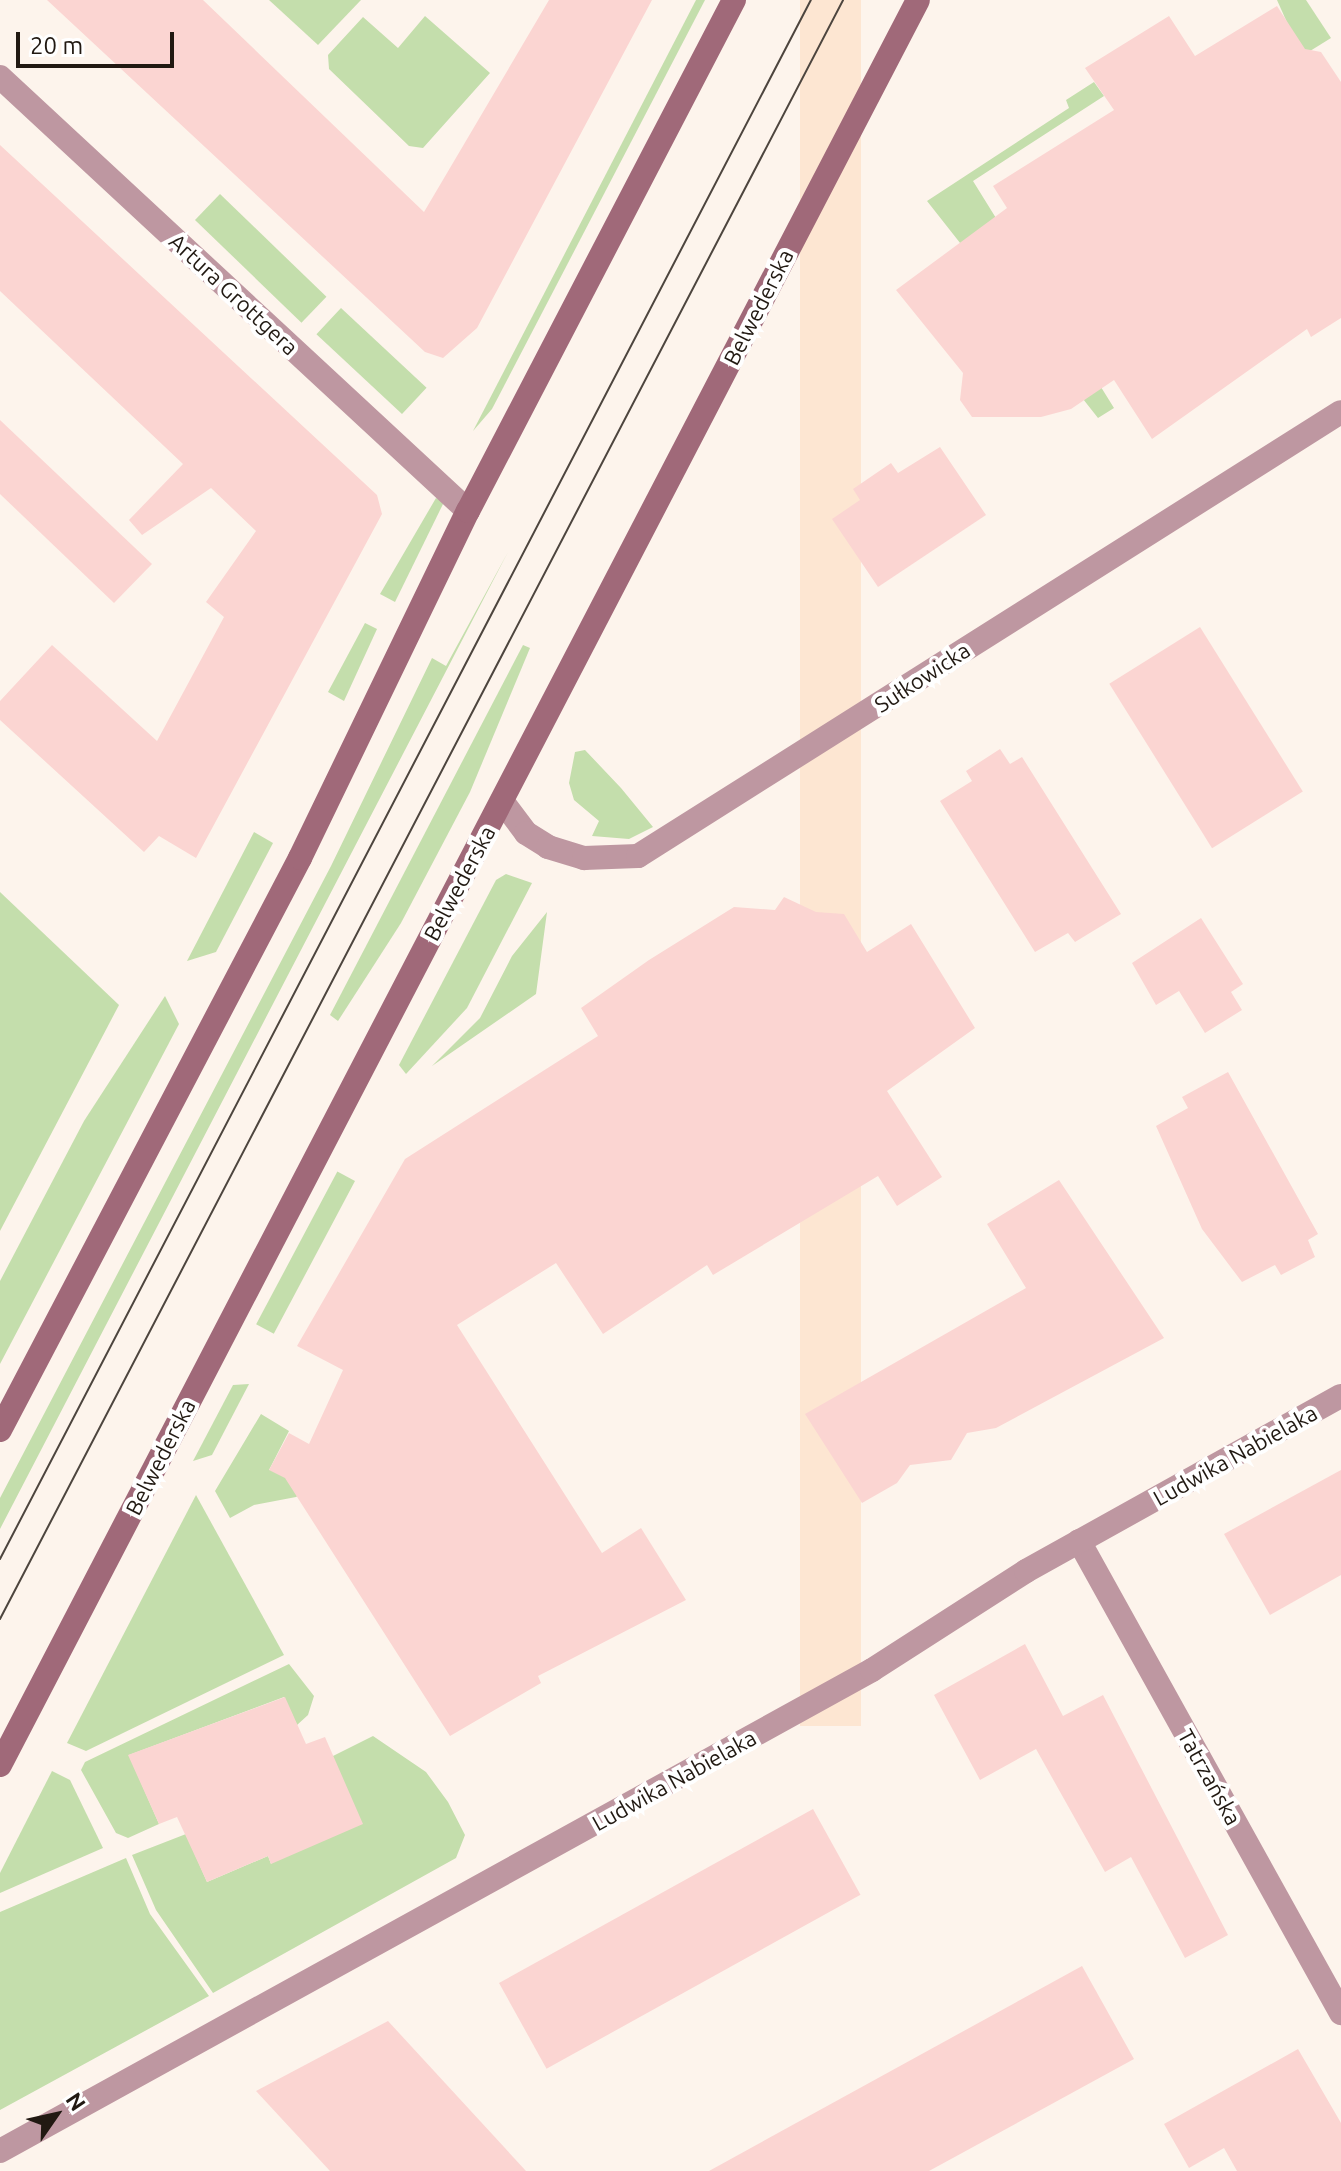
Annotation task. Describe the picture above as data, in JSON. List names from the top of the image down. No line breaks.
{"streets":{"main road":["Belwederska"],"street":["Artura Grottgera","Sułkowicka","Ludwika Nabielaka","Tatrzańska"]},"crossings":[["Belwederska","Sułkowicka"],["Ludwika Nabielaka","Tatrzańska"]],"scale_bar":"20 m","north":"top right"}
